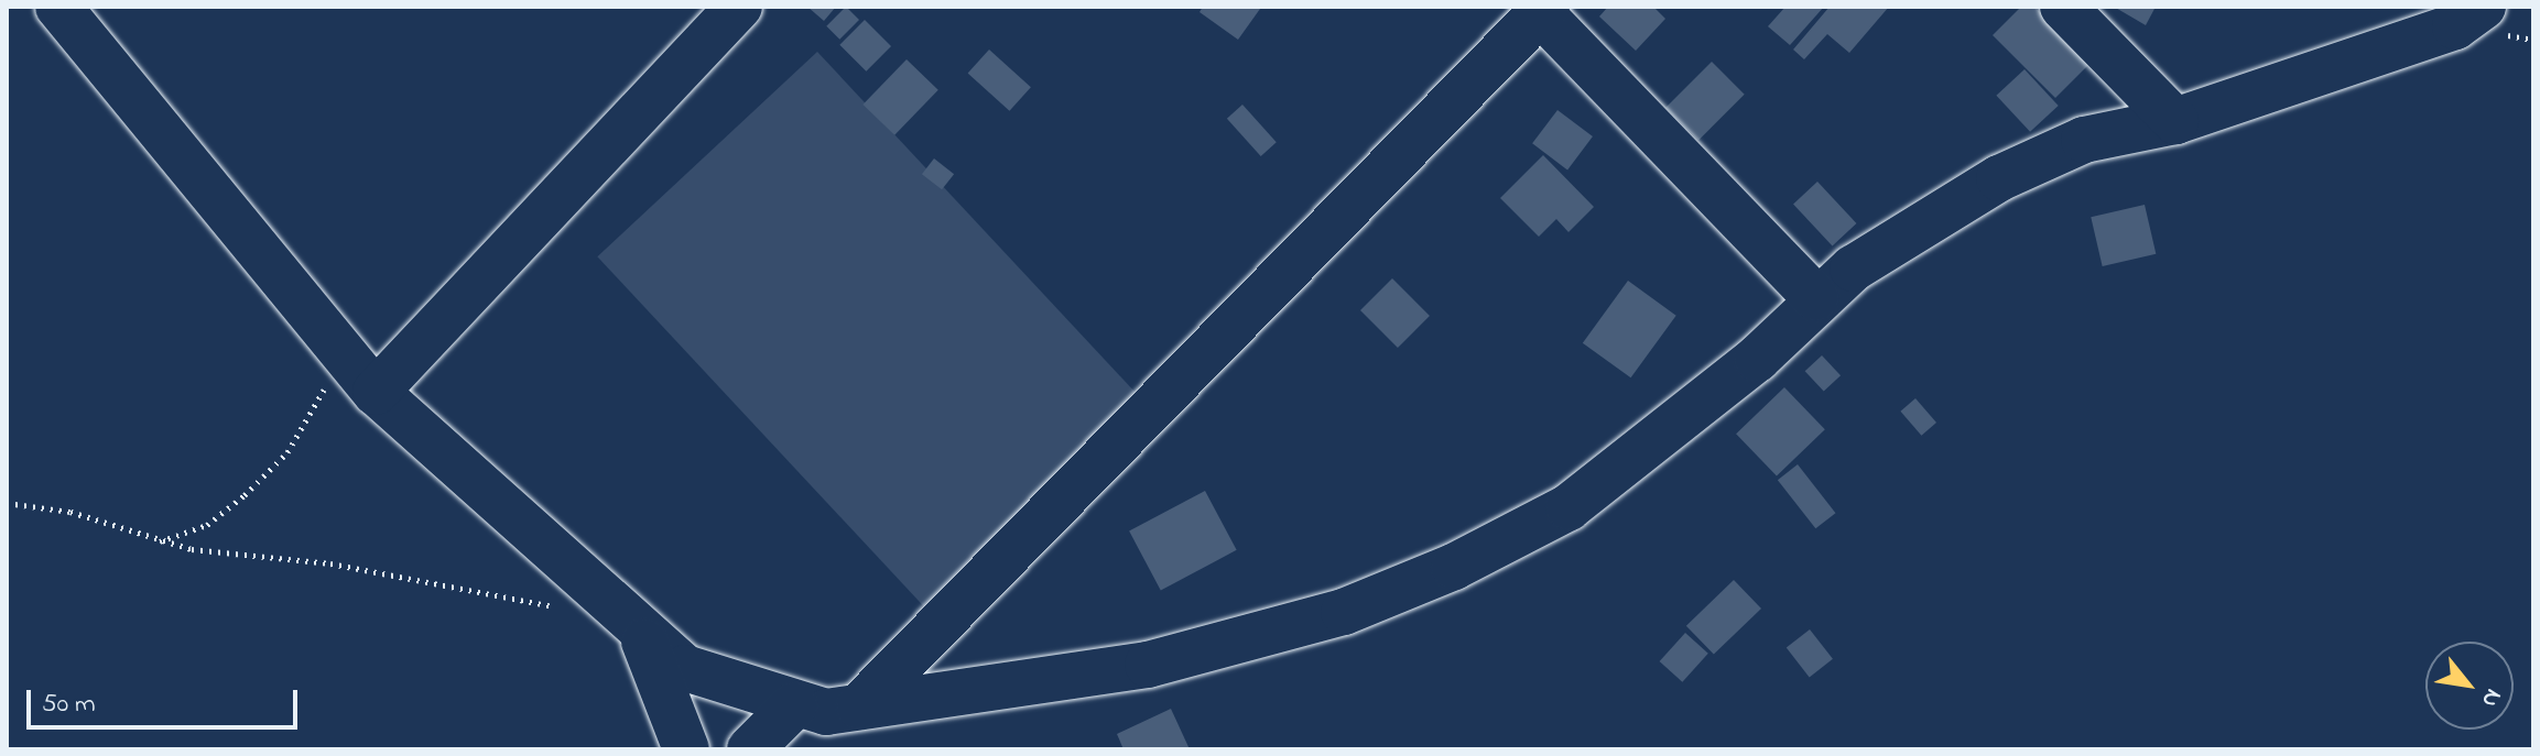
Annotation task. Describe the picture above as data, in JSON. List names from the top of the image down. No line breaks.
{"scale_bar":"50 m","north":"bottom right"}
